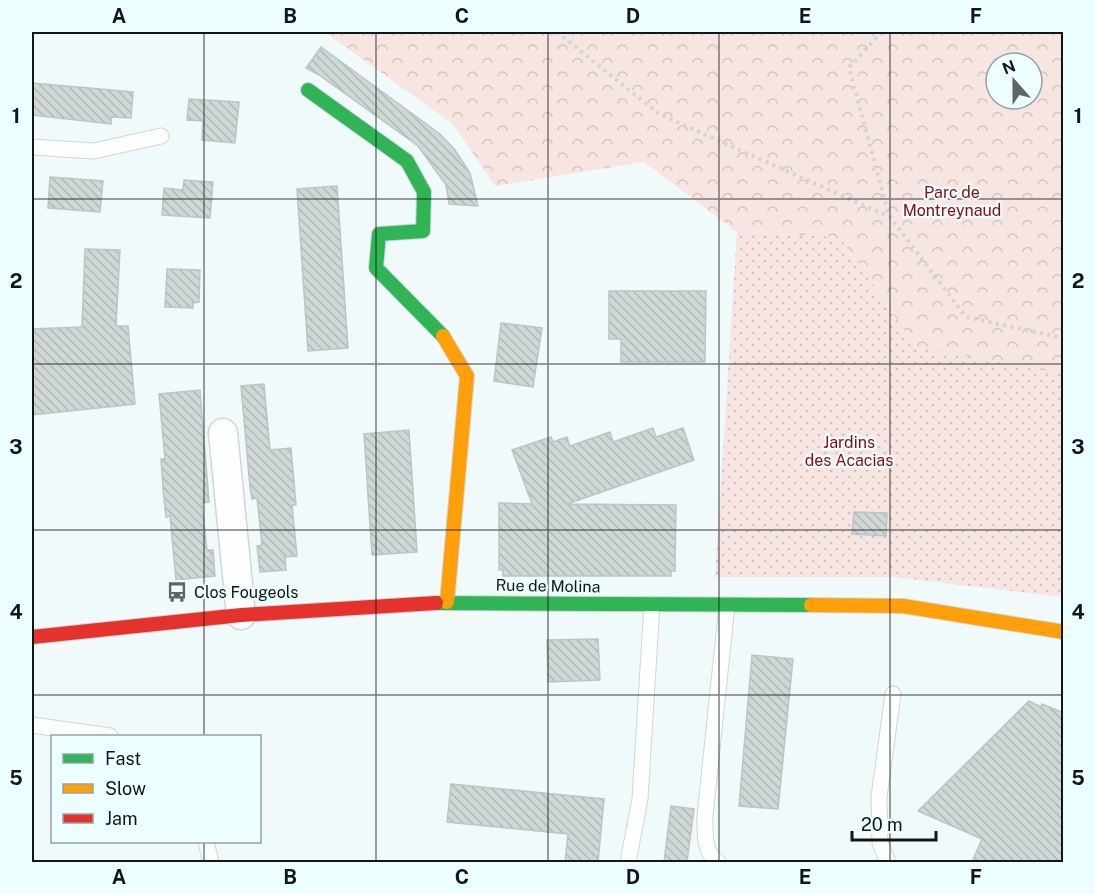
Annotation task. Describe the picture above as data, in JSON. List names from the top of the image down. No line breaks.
{"streets":{"street":["Rue de Molina"]},"parks":["Parc de Montreynaud","Jardins des Acacias"],"places":{"bus stop":["Clos Fougeols"]},"legend":["Fast","Slow","Jam"],"scale_bar":"20 m","north":"top","grid":{"columns":["A","B","C","D","E","F"],"rows":["1","2","3","4","5"]}}
